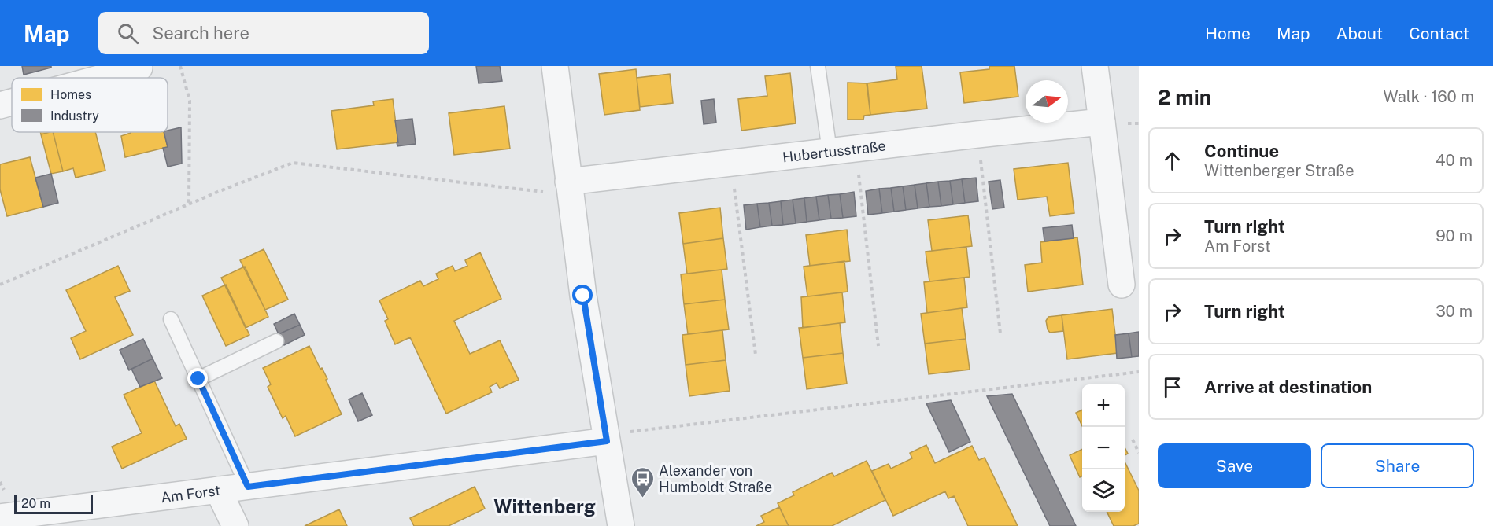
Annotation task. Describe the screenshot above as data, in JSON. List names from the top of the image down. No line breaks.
{"streets":{"street":["Hubertusstraße","Am Forst"]},"districts":["Wittenberg"],"places":{"bus stop":["Alexander von Humboldt Straße"]},"legend":["Homes","Industry"],"scale_bar":"20 m","north":"right","page":{"header":"Map","search":"Search here","nav":["Home","Map","About","Contact"],"heading":["2 min","Walk · 160 m"],"list":[["Continue","Wittenberger Straße","40 m"],["Turn right","Am Forst","90 m"],["Turn right","30 m"],"Arrive at destination"],"map_buttons":["+","−"],"buttons":["Save","Share"],"scale":"20 m"}}
